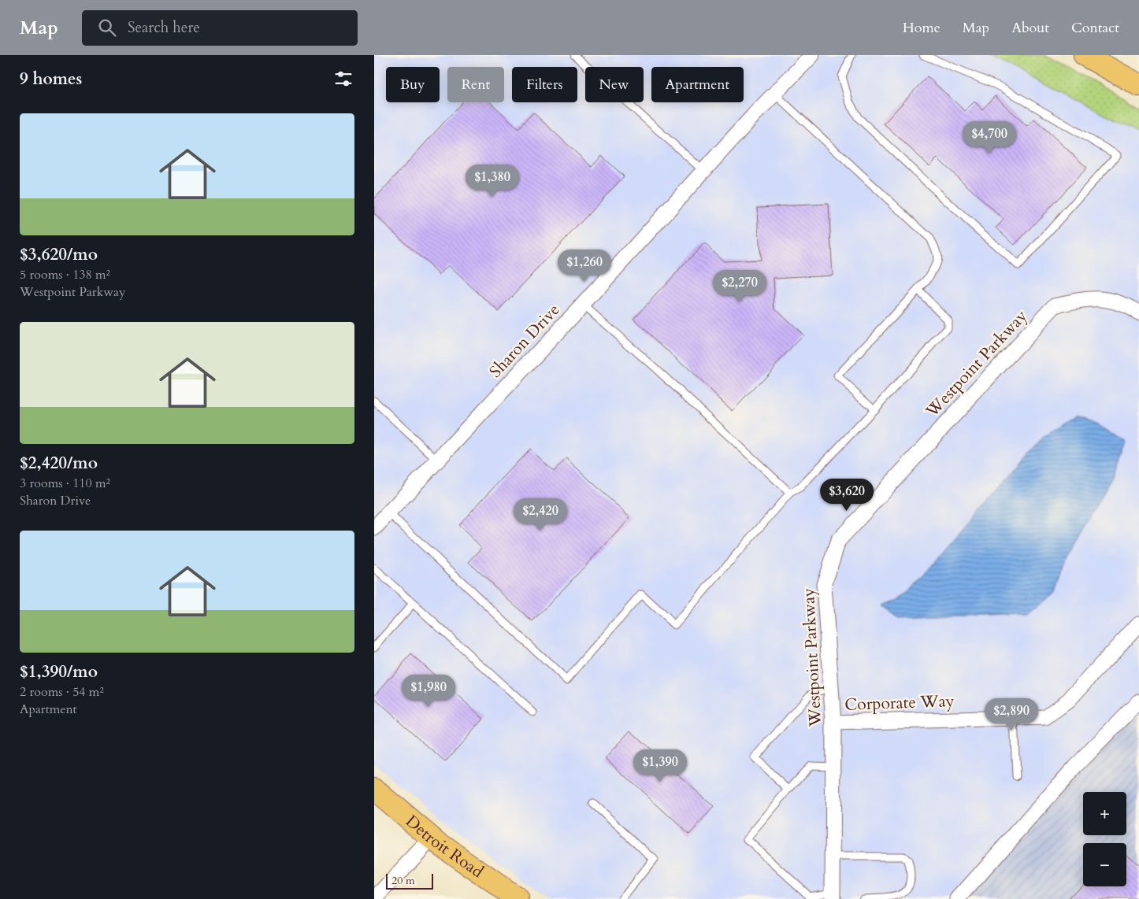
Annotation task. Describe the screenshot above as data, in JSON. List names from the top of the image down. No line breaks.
{"streets":{"main road":["Detroit Road"],"street":["Sharon Drive","Westpoint Parkway","Corporate Way"]},"crossings":[["Westpoint Parkway","Corporate Way"]],"scale_bar":"20 m","page":{"header":"Map","search":"Search here","nav":["Home","Map","About","Contact"],"heading":"9 homes","chip":["Buy","Rent","Filters","New","Apartment"],"list":[{"name":"$3,620/mo","note":"5 rooms · 138 m² · Westpoint Parkway"},{"name":"$2,420/mo","note":"3 rooms · 110 m² · Sharon Drive"},{"name":"$1,390/mo","note":"2 rooms · 54 m² · Apartment"}],"price":["$4,700","$1,380","$1,260","$2,270","$3,620","$2,420","$1,980","$2,890","$1,390"],"map_buttons":["+","−"],"scale":"20 m"}}
